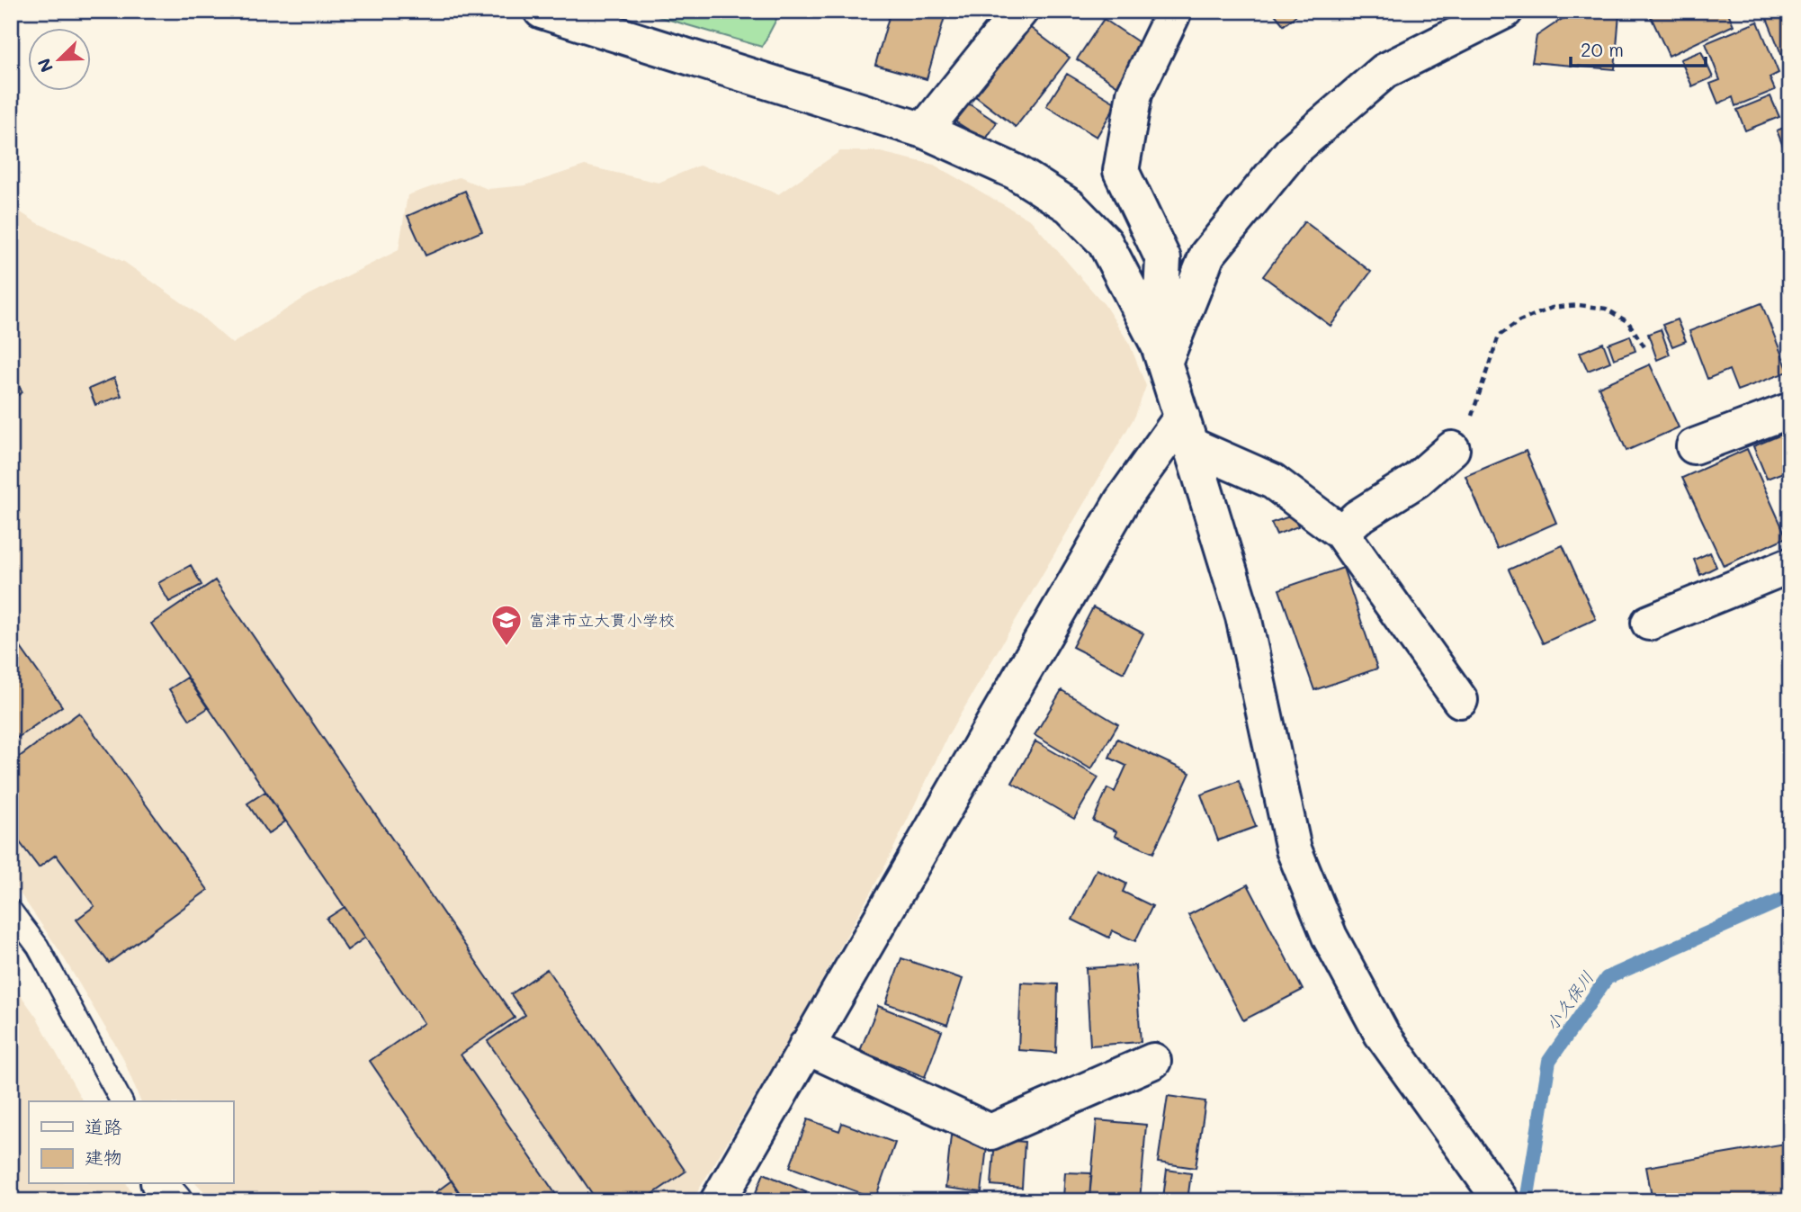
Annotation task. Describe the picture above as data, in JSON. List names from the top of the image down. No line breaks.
{"water":["小久保川"],"places":{"school or university":["富津市立大貫小学校"]},"legend":["道路","建物"],"scale_bar":"20 m","north":"bottom left"}
